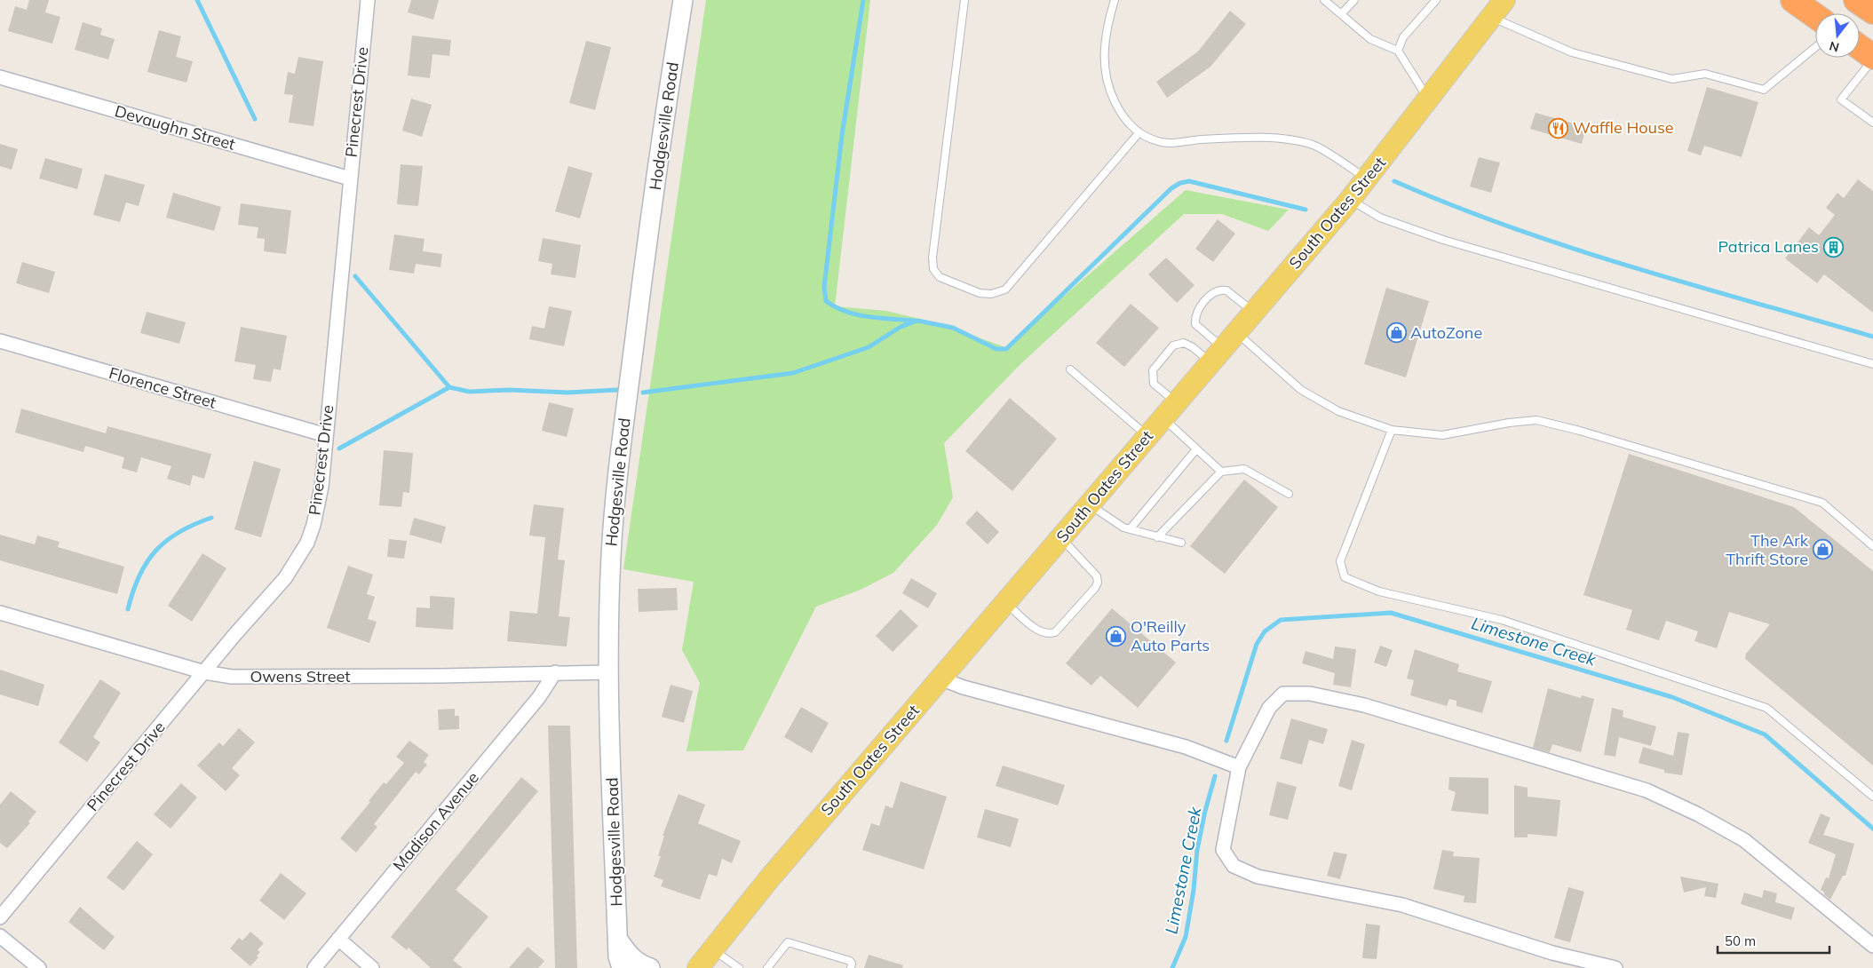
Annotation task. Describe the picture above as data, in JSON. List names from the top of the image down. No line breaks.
{"streets":{"main road":["South Oates Street"],"street":["Pinecrest Drive","Hodgesville Road","Devaughn Street","Florence Street","Owens Street","Madison Avenue"]},"crossings":[["Pinecrest Drive","Devaughn Street"],["Pinecrest Drive","Florence Street"],["Pinecrest Drive","Owens Street"],["Hodgesville Road","Owens Street"],["Owens Street","Madison Avenue"]],"water":["Limestone Creek"],"places":{"restaurant":["Waffle House"],"building":["Patrica Lanes"],"shop":["AutoZone","The Ark Thrift Store","O'Reilly Auto Parts"]},"scale_bar":"50 m","north":"bottom"}
